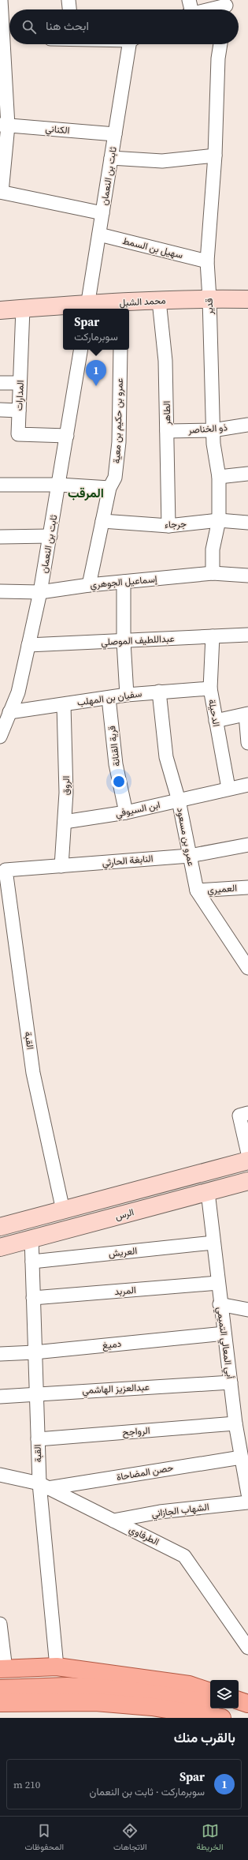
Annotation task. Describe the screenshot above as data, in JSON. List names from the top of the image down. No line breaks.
{"streets":{"street":["الكناني","ثابت بن النعمان","سهيل بن السمط","محمد الشبل","قدير","المدارات","الطاهر","عمرو بن حكيم بن معية","ذو الخناصر","جرجاء","إسماعيل الجوهري","عبداللطيف الموصلي","سفيان بن المهلب","الدحيلة","قرية القنانة","الروق","ابن السيوفي","عمرو بن مسعود","النابغة الحارثي","العميري","القبة","الرس","العريش","المربد","أبي المعالي التميمي","دميغ","عبدالعزيز الهاشمي","الرواجح","حصن المضاحاة","الشهاب الجازاني","الطرفاوي"]},"crossings":[["الكناني","ثابت بن النعمان"],["ثابت بن النعمان","سهيل بن السمط"],["ثابت بن النعمان","محمد الشبل"],["ثابت بن النعمان","المدارات"],["ثابت بن النعمان","إسماعيل الجوهري"],["ثابت بن النعمان","عبداللطيف الموصلي"],["ثابت بن النعمان","سفيان بن المهلب"],["سهيل بن السمط","قدير"],["محمد الشبل","قدير"],["محمد الشبل","المدارات"],["محمد الشبل","الطاهر"],["قدير","ذو الخناصر"],["قدير","جرجاء"],["قدير","إسماعيل الجوهري"],["الطاهر","ذو الخناصر"],["الطاهر","جرجاء"],["عمرو بن حكيم بن معية","جرجاء"],["عمرو بن حكيم بن معية","إسماعيل الجوهري"],["عبداللطيف الموصلي","الدحيلة"],["سفيان بن المهلب","الدحيلة"],["سفيان بن المهلب","قرية القنانة"],["سفيان بن المهلب","الروق"],["سفيان بن المهلب","عمرو بن مسعود"],["الدحيلة","ابن السيوفي"],["قرية القنانة","ابن السيوفي"],["الروق","ابن السيوفي"],["الروق","النابغة الحارثي"],["ابن السيوفي","عمرو بن مسعود"],["عمرو بن مسعود","النابغة الحارثي"],["عمرو بن مسعود","العميري"],["النابغة الحارثي","القبة"],["القبة","الرس"],["القبة","العريش"],["القبة","المربد"],["القبة","دميغ"],["القبة","عبدالعزيز الهاشمي"],["القبة","الرواجح"],["القبة","حصن المضاحاة"],["القبة","الطرفاوي"],["الرس","أبي المعالي التميمي"],["العريش","أبي المعالي التميمي"],["المربد","أبي المعالي التميمي"],["أبي المعالي التميمي","دميغ"],["أبي المعالي التميمي","عبدالعزيز الهاشمي"],["أبي المعالي التميمي","الرواجح"],["أبي المعالي التميمي","حصن المضاحاة"],["حصن المضاحاة","الطرفاوي"],["الشهاب الجازاني","الطرفاوي"]],"districts":["المرقب"],"page":{"search":"ابحث هنا","popup":["Spar","سوبرماركت"],"pins":"1","heading":"بالقرب منك","list":[{"mark":"1","name":"Spar","note":"سوبرماركت · ثابت بن النعمان","value":"210 m"}],"nav":["الخريطة","الاتجاهات","المحفوظات"]}}
